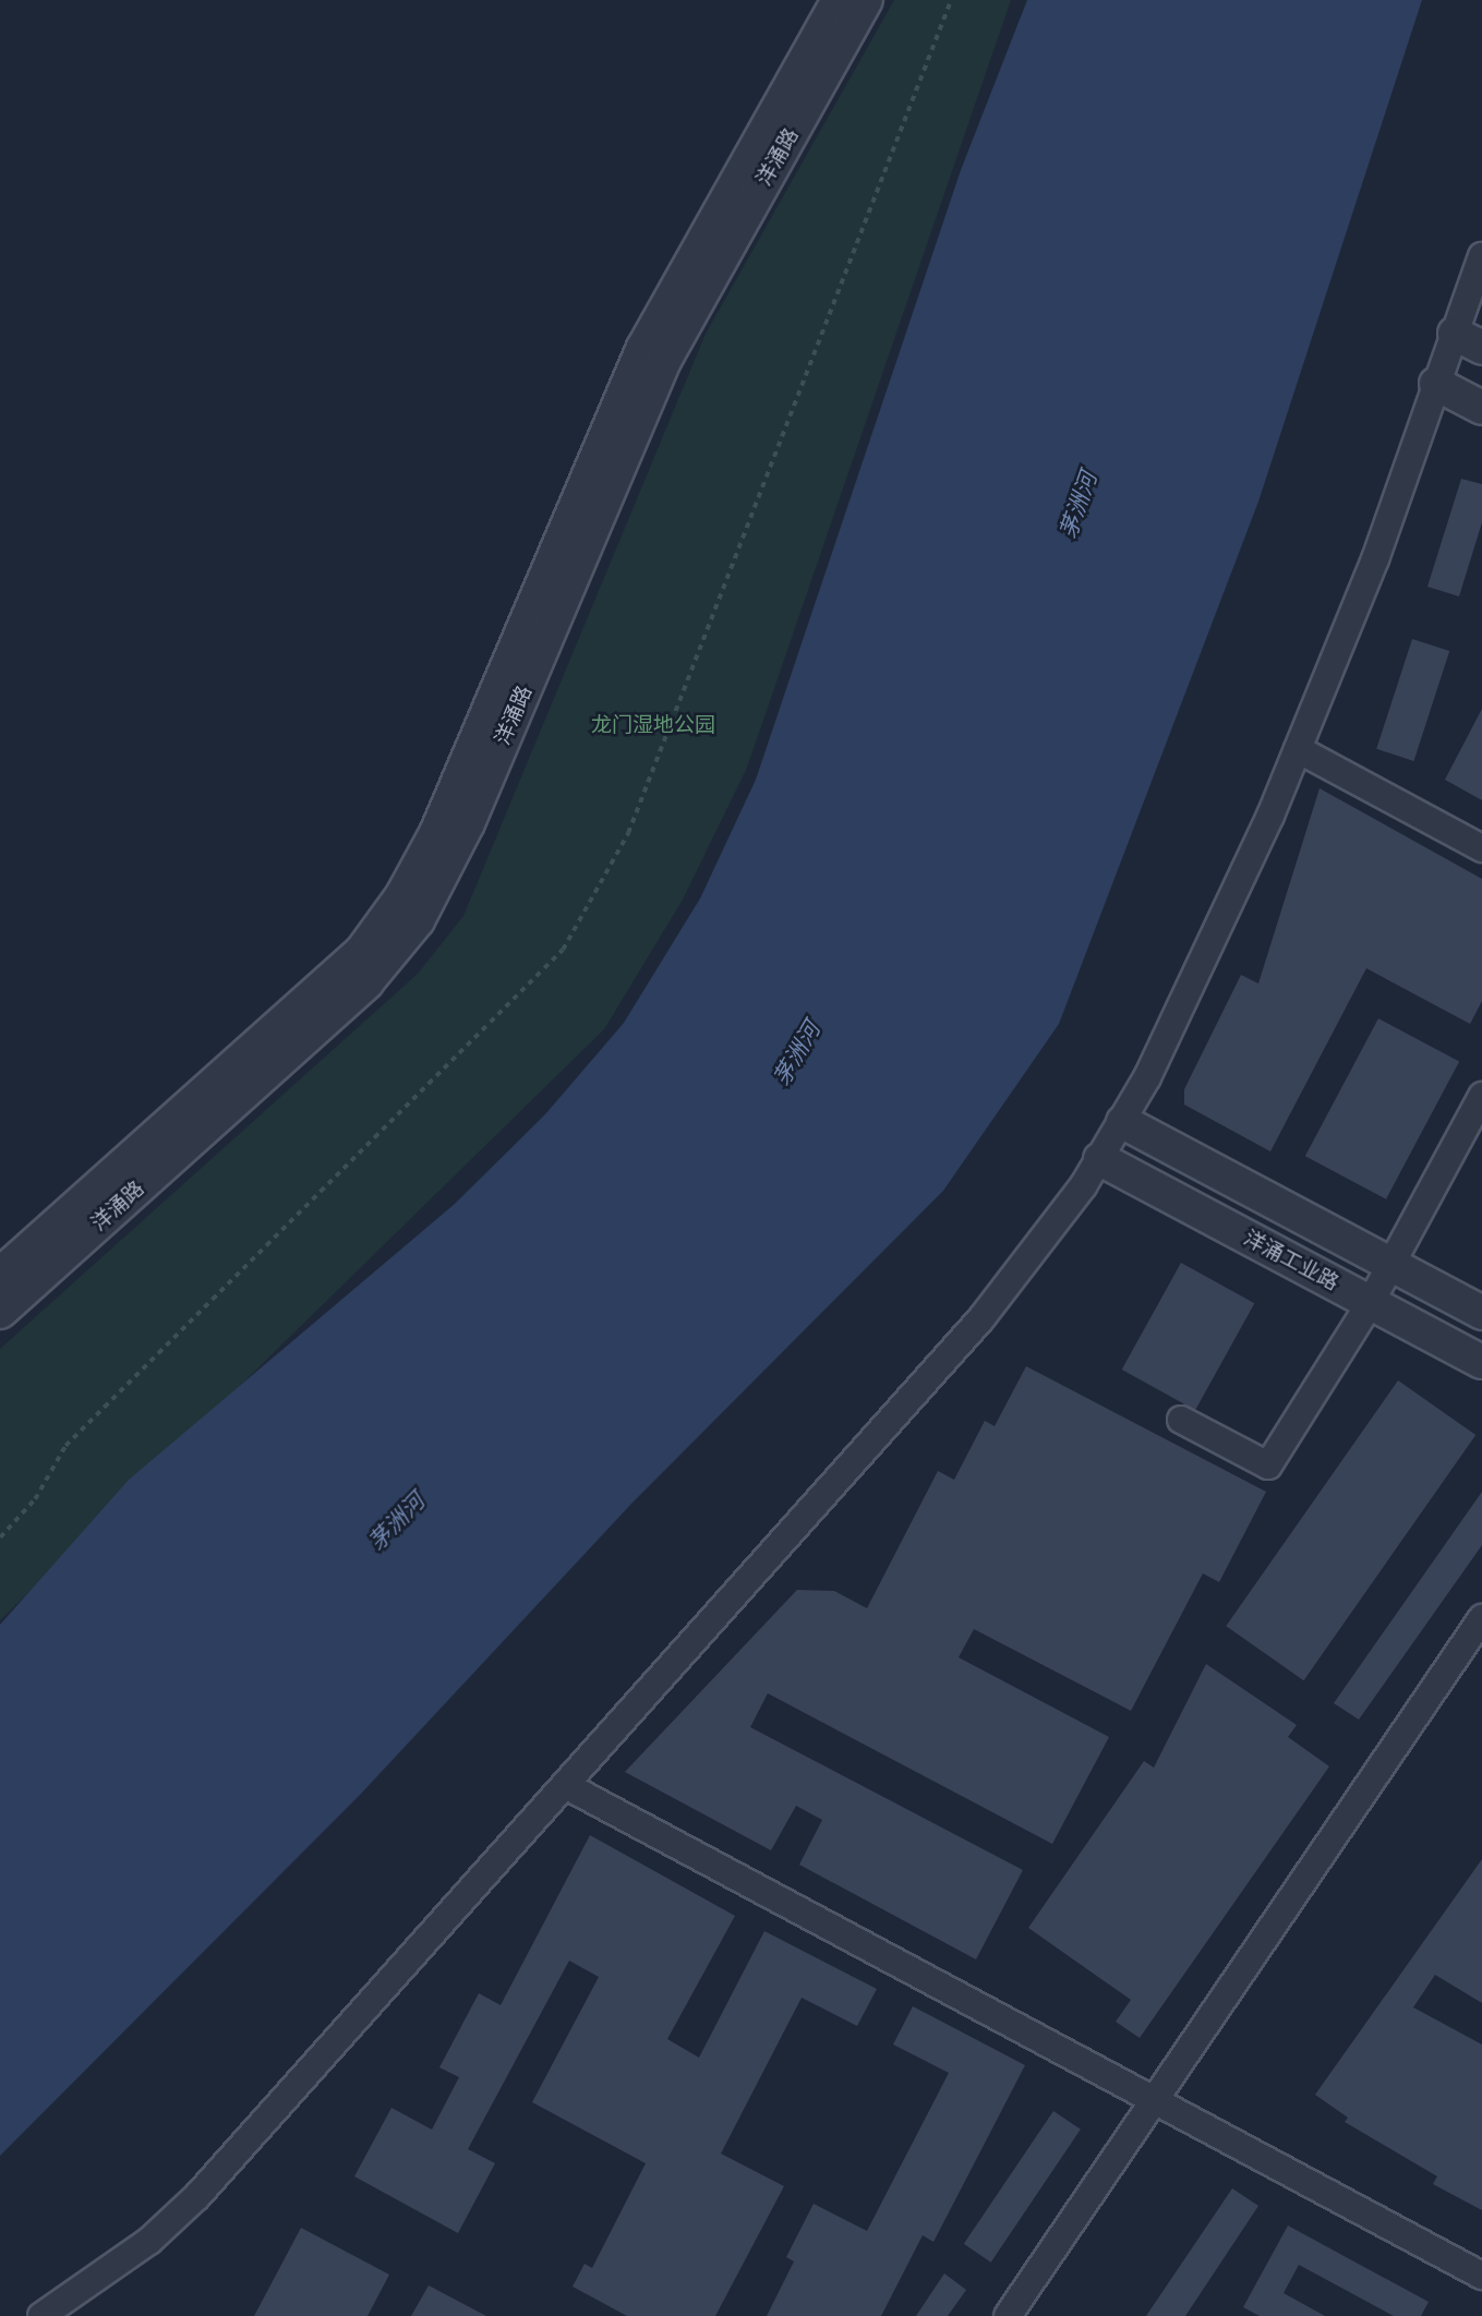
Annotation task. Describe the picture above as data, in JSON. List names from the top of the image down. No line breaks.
{"streets":{"street":["洋涌路","洋涌工业路"]},"water":["茅洲河"],"parks":["龙门湿地公园"]}
